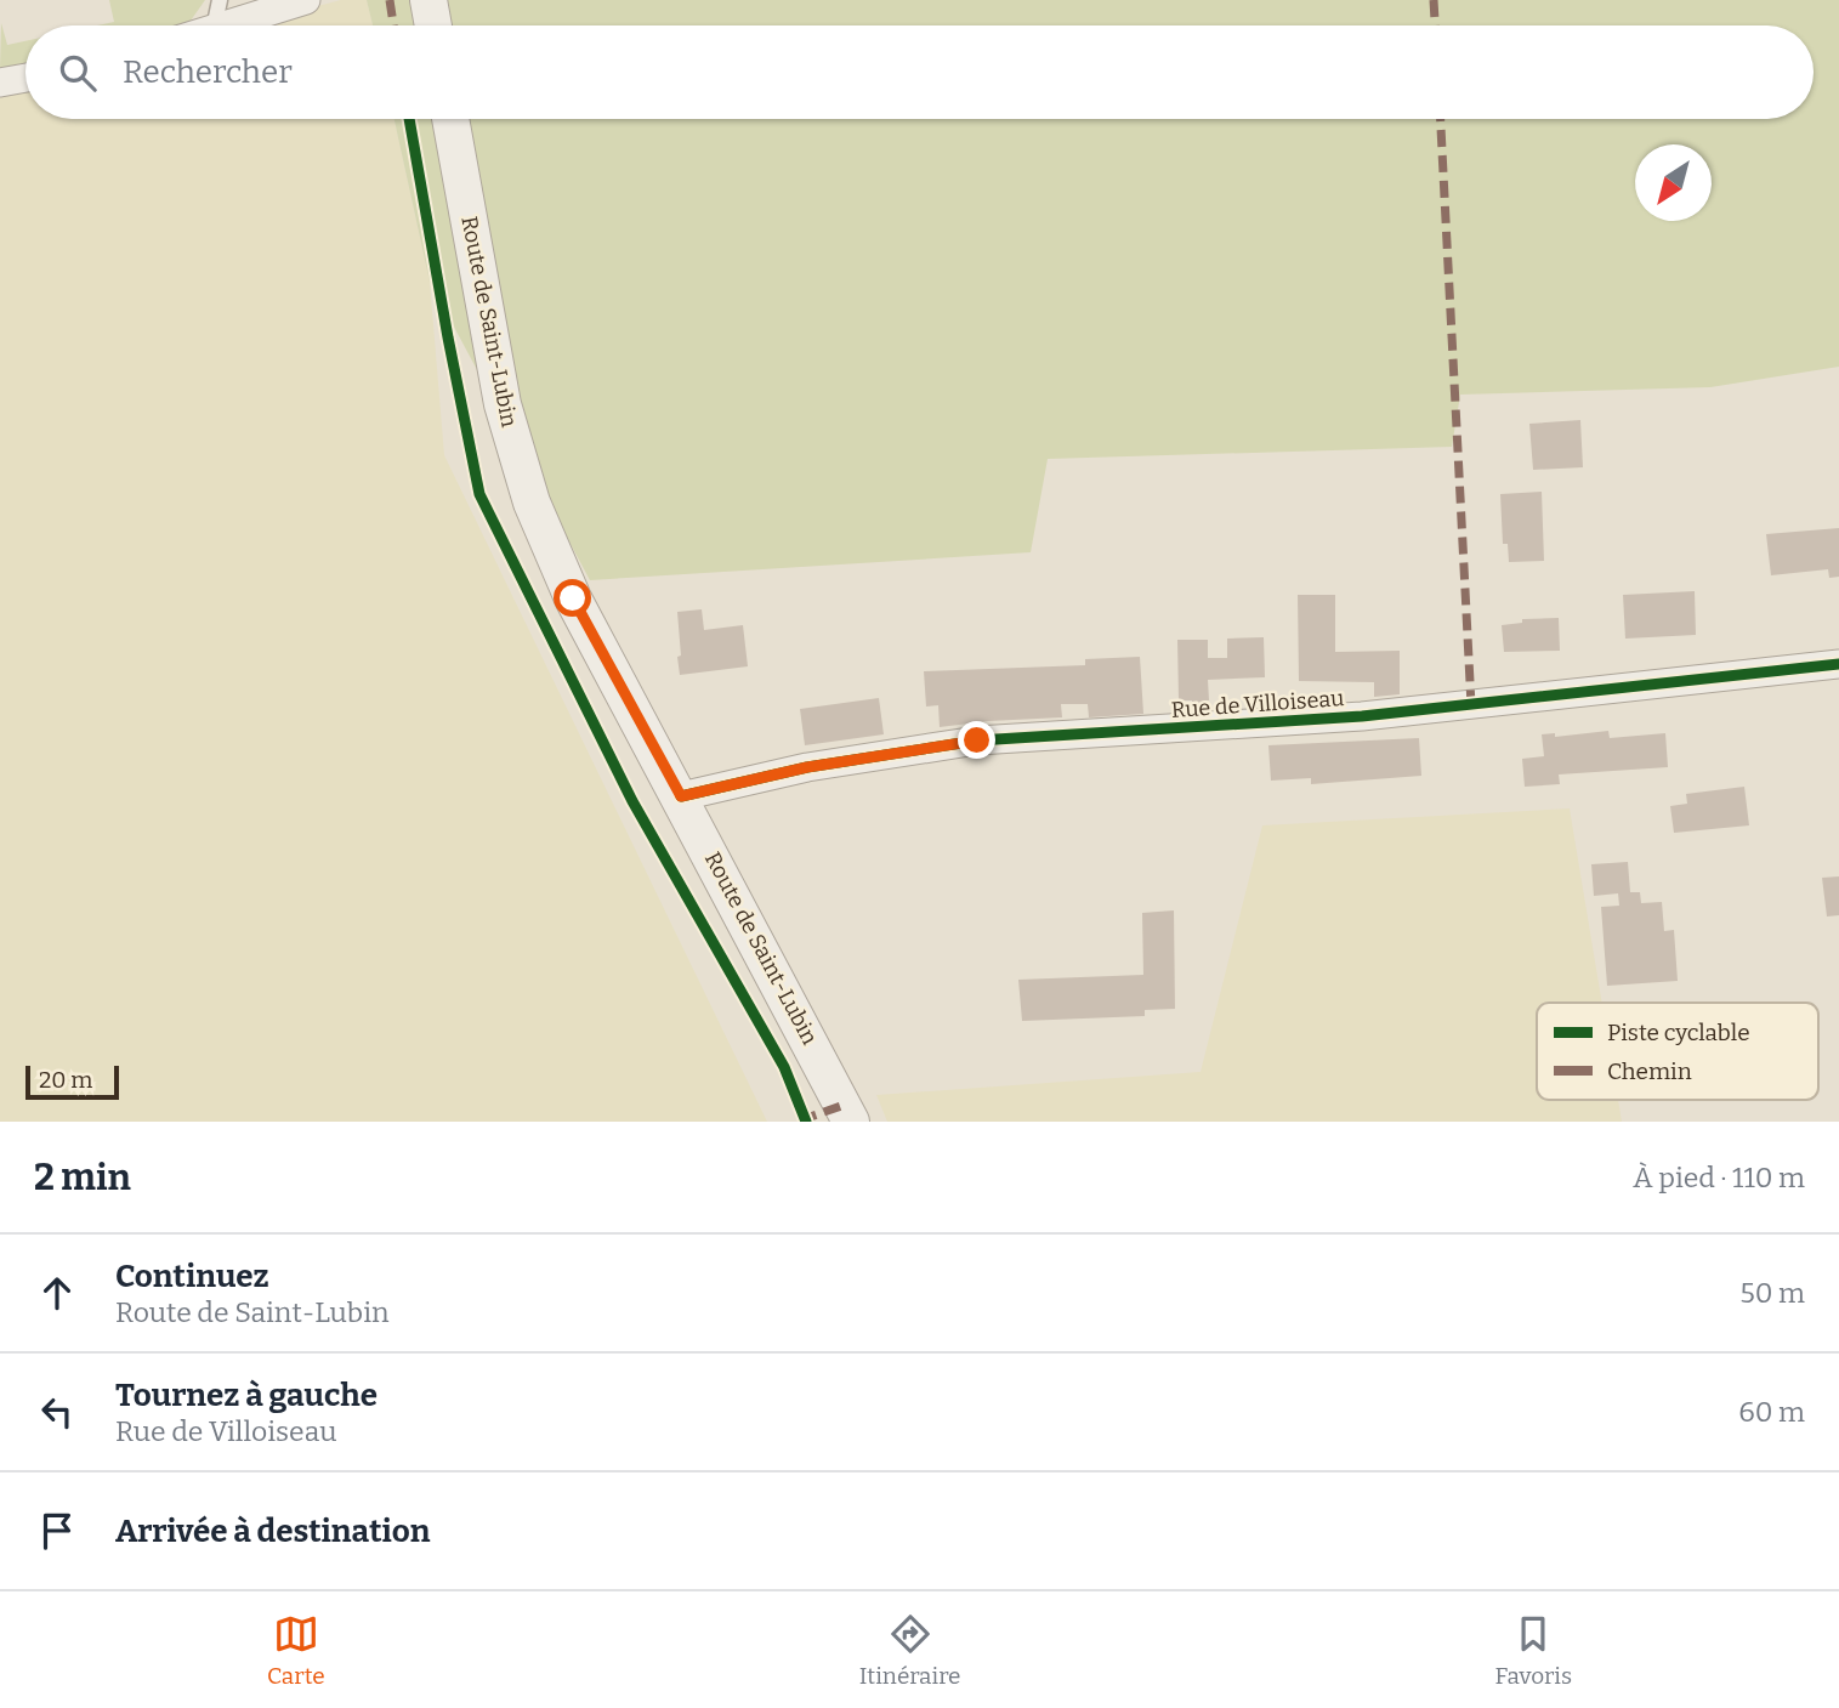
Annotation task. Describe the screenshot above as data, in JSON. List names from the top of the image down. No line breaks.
{"streets":{"street":["Route de Saint-Lubin","Rue de Villoiseau"]},"crossings":[["Route de Saint-Lubin","Rue de Villoiseau"]],"legend":["Piste cyclable","Chemin"],"scale_bar":"20 m","north":"bottom left","page":{"search":"Rechercher","scale":"20 m","heading":["2 min","À pied · 110 m"],"list":[["Continuez","Route de Saint-Lubin","50 m"],["Tournez à gauche","Rue de Villoiseau","60 m"],"Arrivée à destination"],"nav":["Carte","Itinéraire","Favoris"]}}
